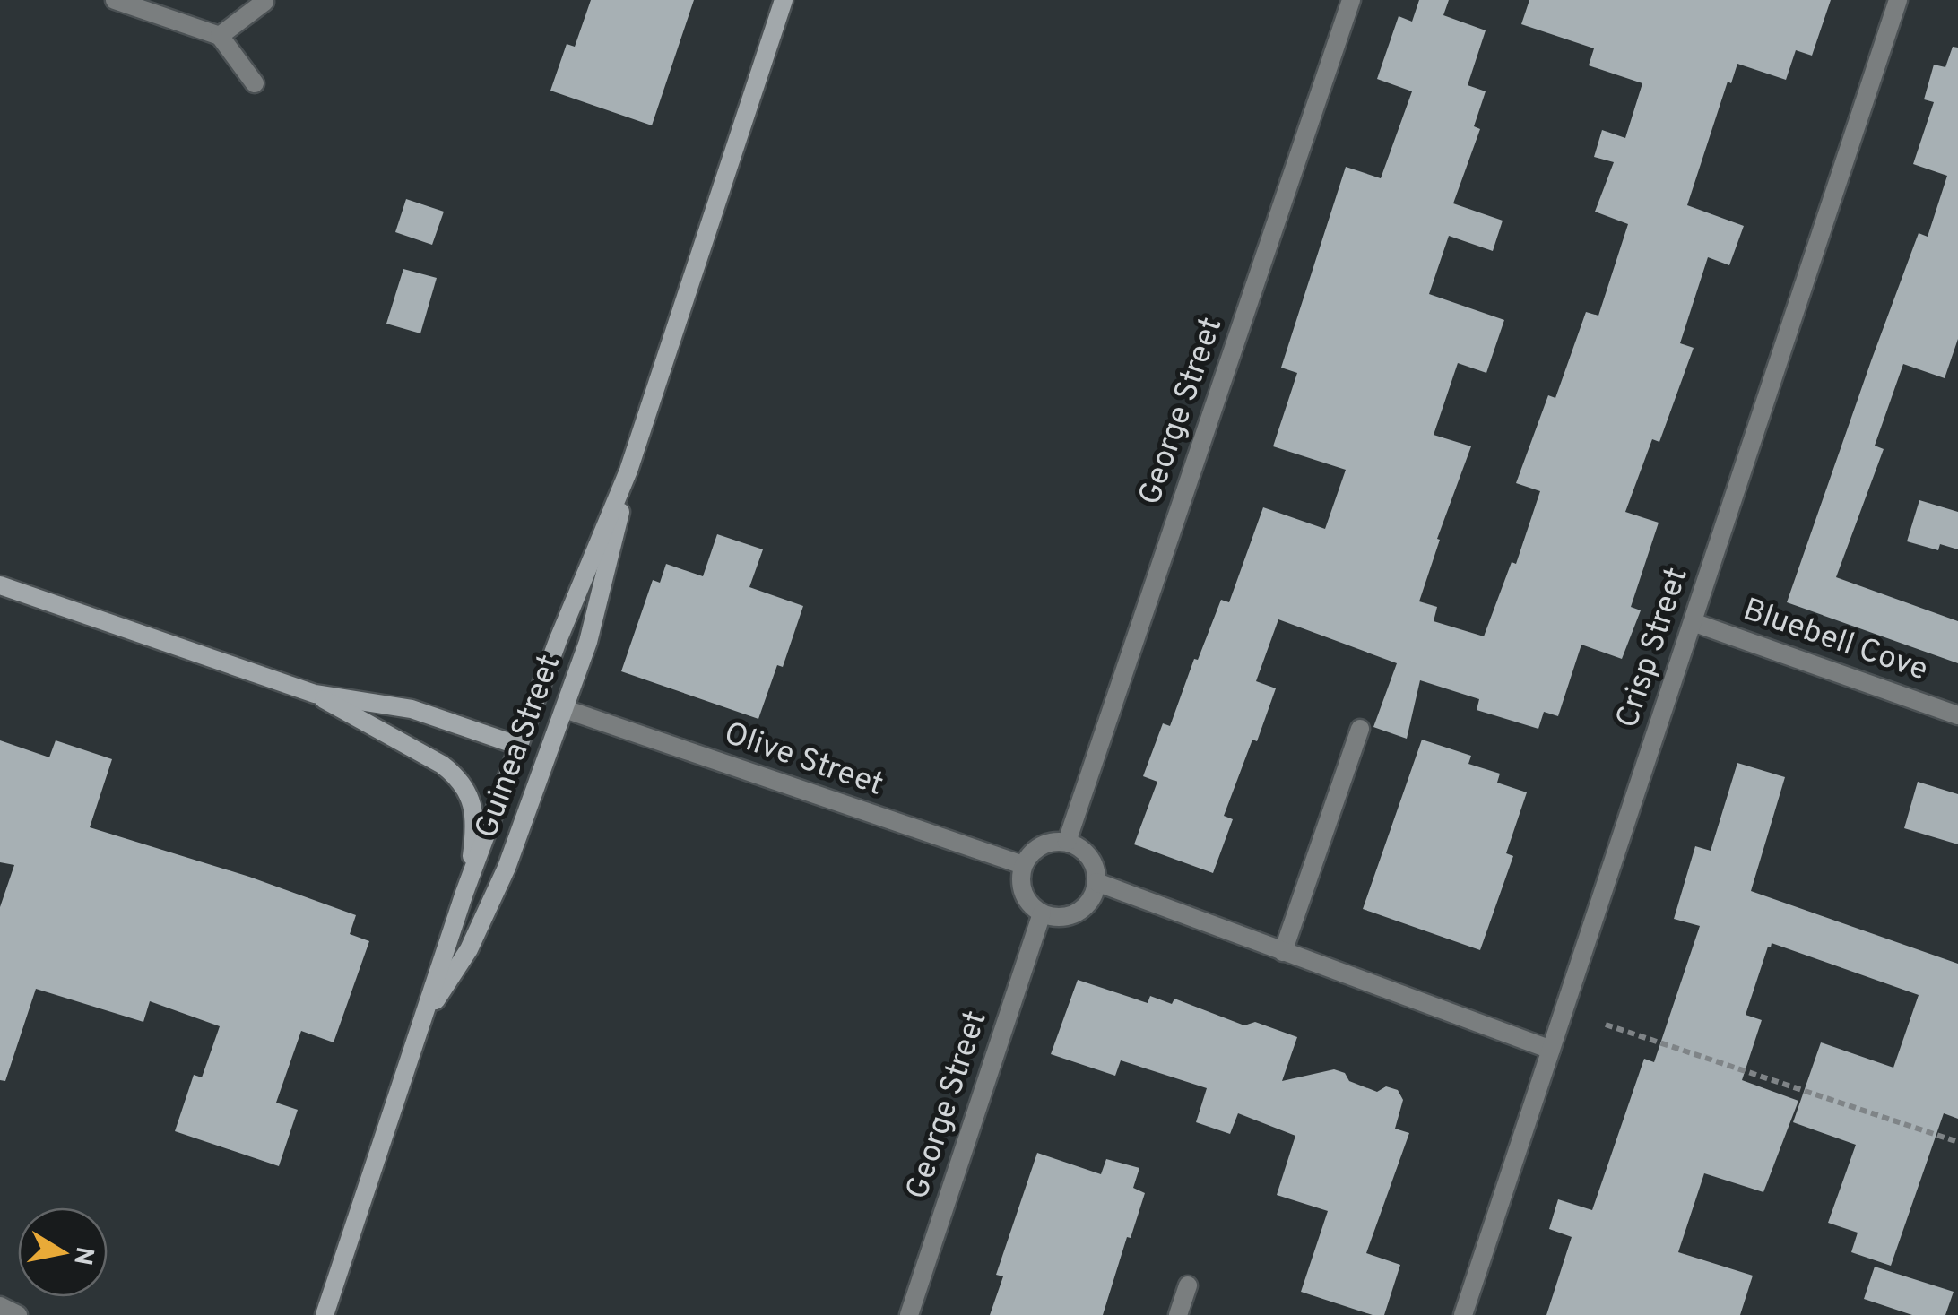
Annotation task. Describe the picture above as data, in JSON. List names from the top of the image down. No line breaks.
{"streets":{"street":["George Street","Bluebell Cove","Crisp Street","Guinea Street","Olive Street"]},"crossings":[["George Street","Olive Street"],["Bluebell Cove","Crisp Street"],["Guinea Street","Olive Street"]],"north":"right"}
